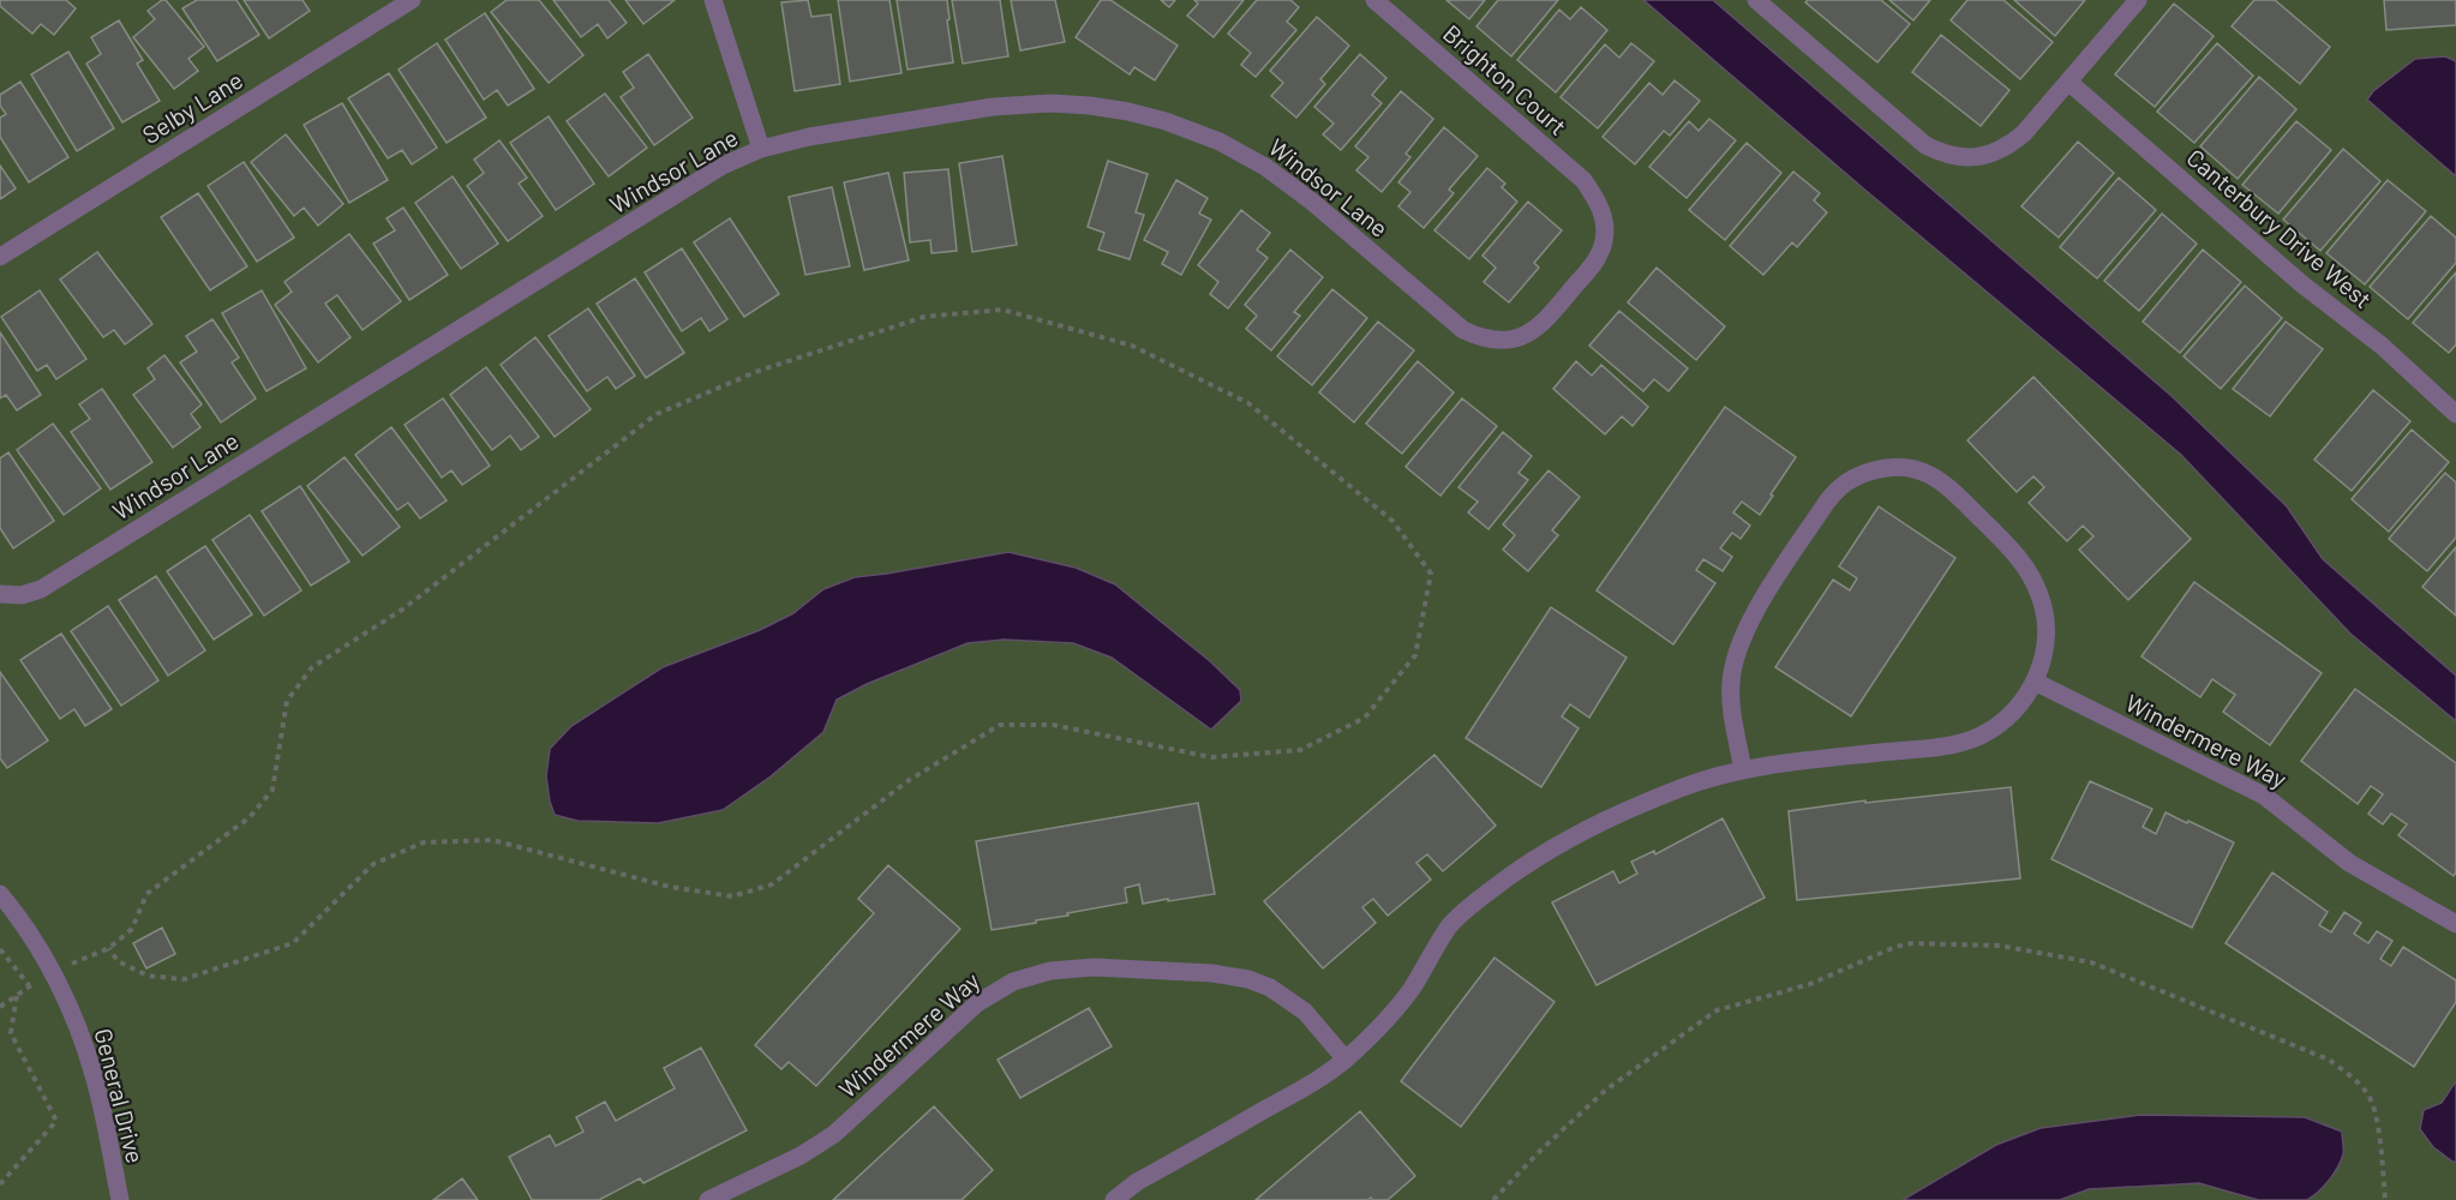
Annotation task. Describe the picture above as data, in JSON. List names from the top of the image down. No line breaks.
{"streets":{"street":["Brighton Court","Selby Lane","Windsor Lane","Canterbury Drive West","Windermere Way","General Drive"]},"crossings":[["Brighton Court","Windsor Lane"]]}
